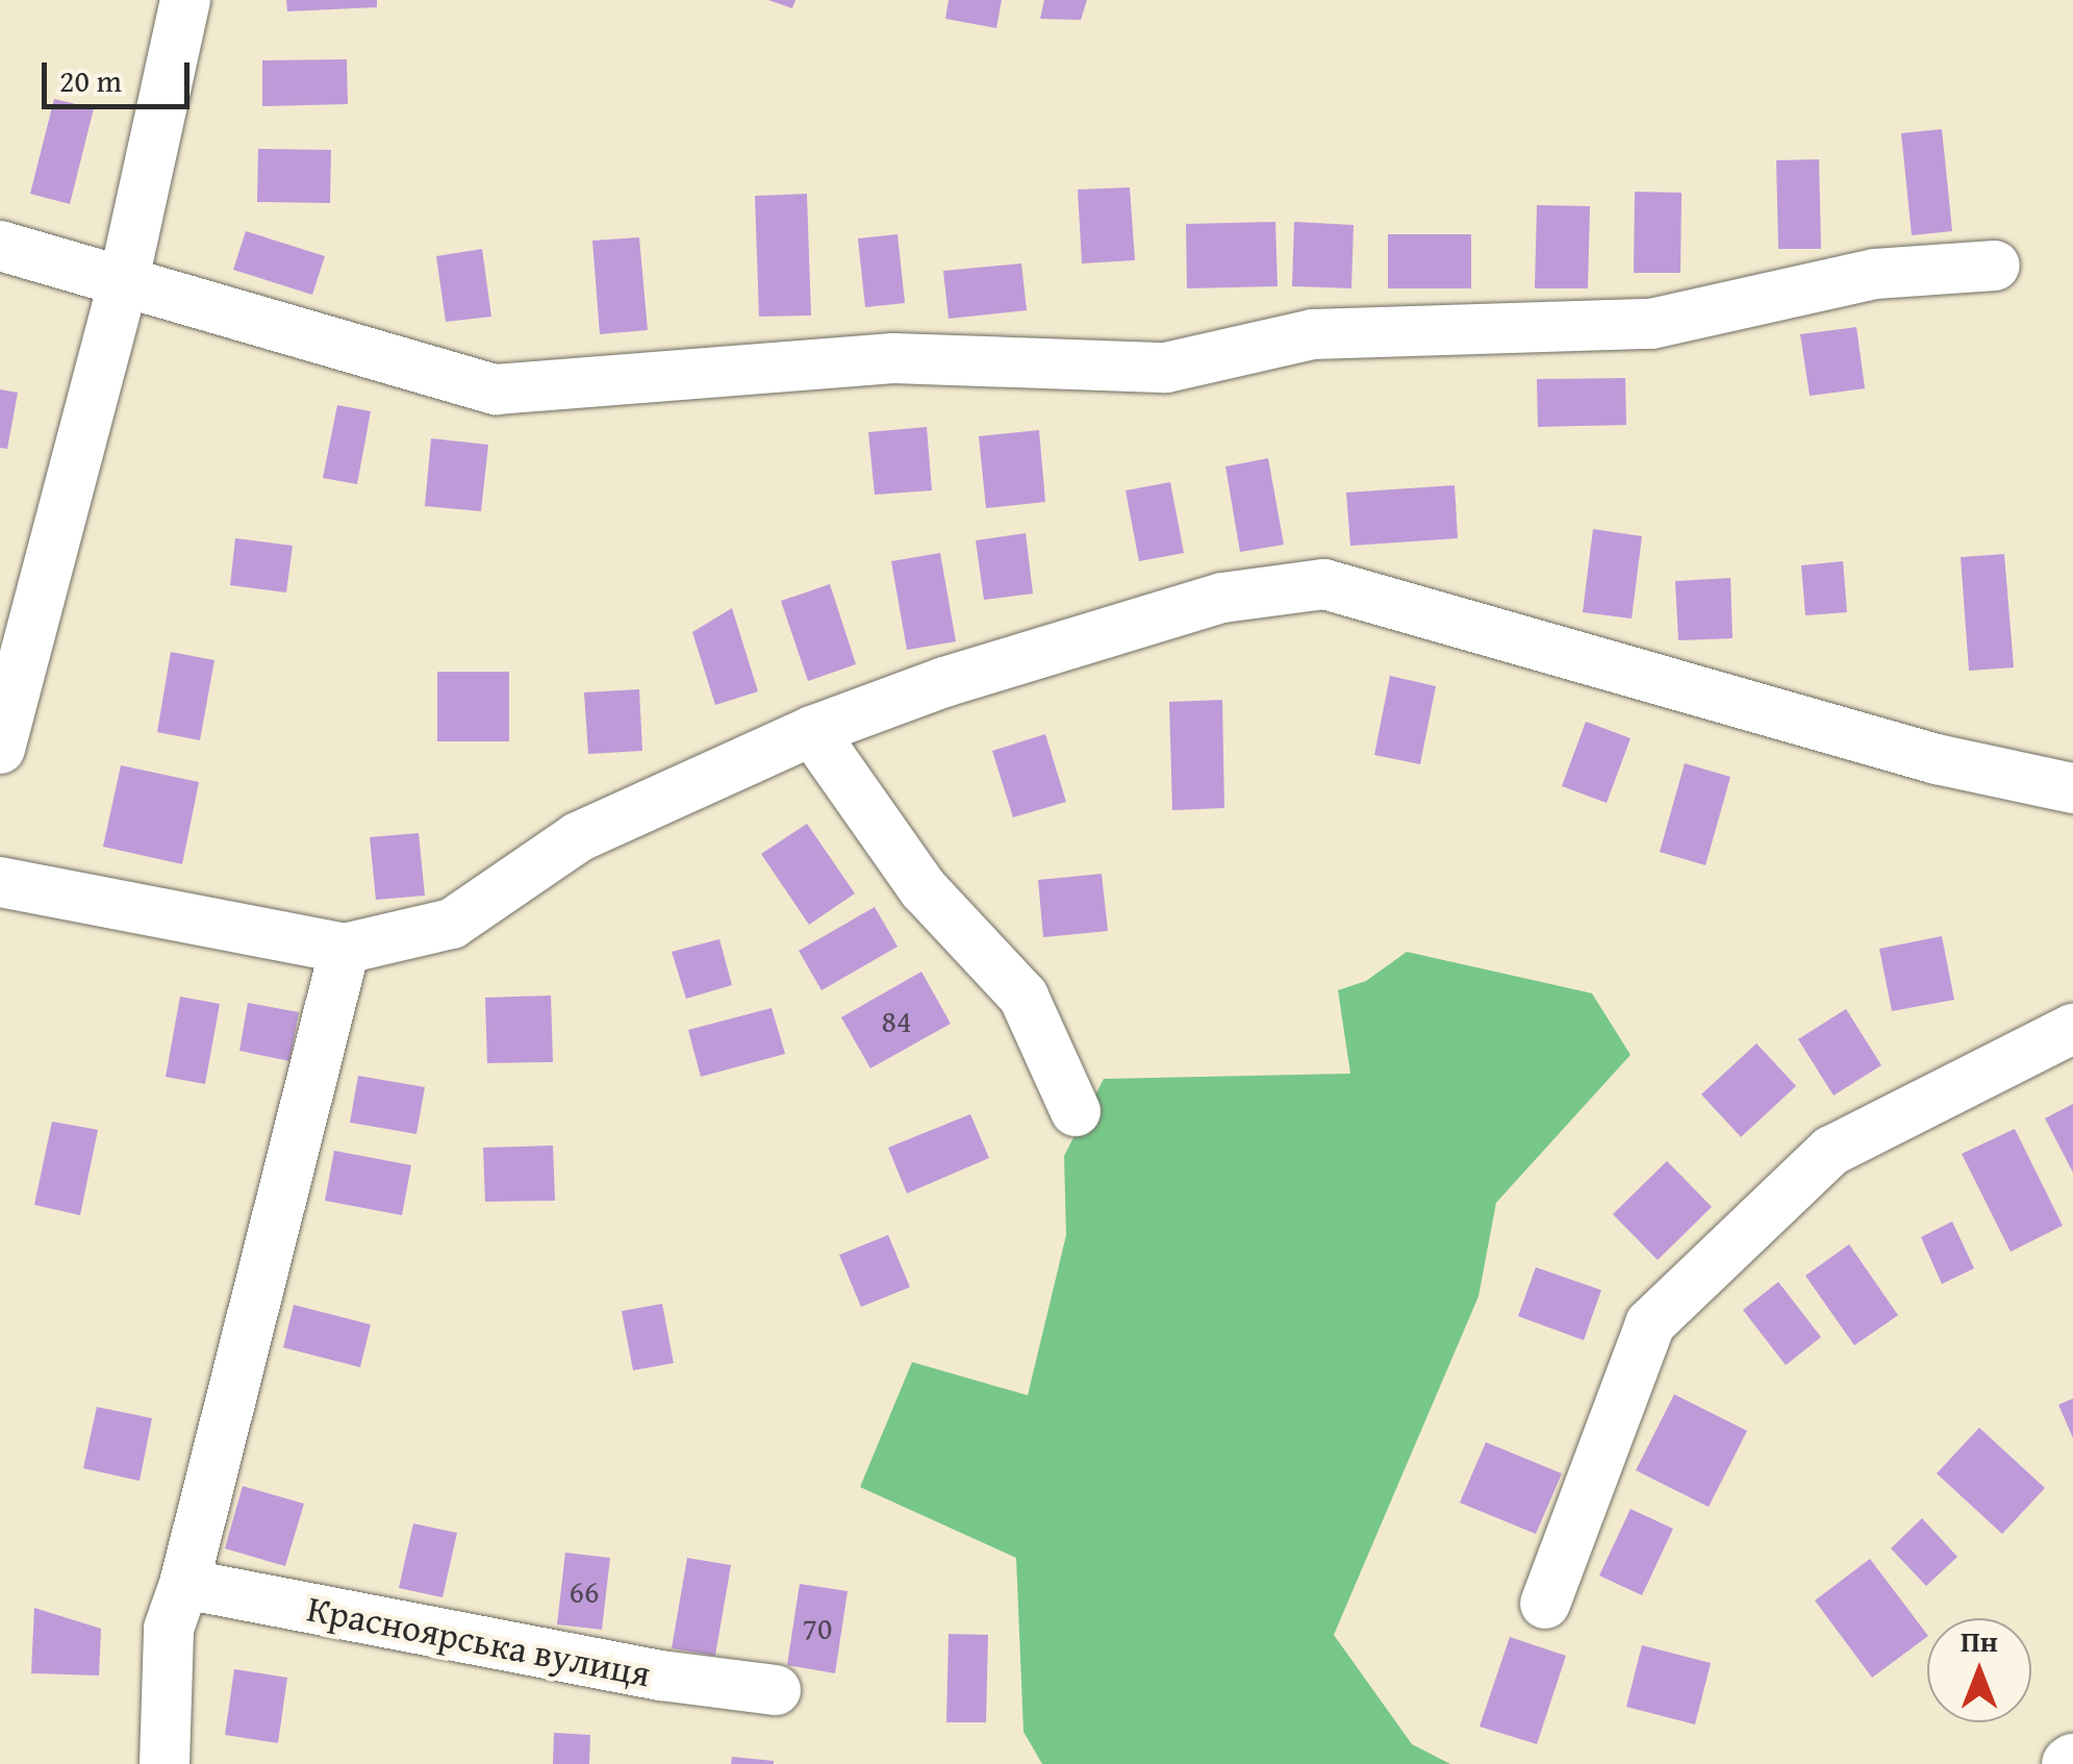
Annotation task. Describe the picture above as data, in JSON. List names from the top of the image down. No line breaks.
{"streets":{"street":["Красноярська вулиця"]},"house_numbers":["84","66","70"],"scale_bar":"20 m","north":"top"}
